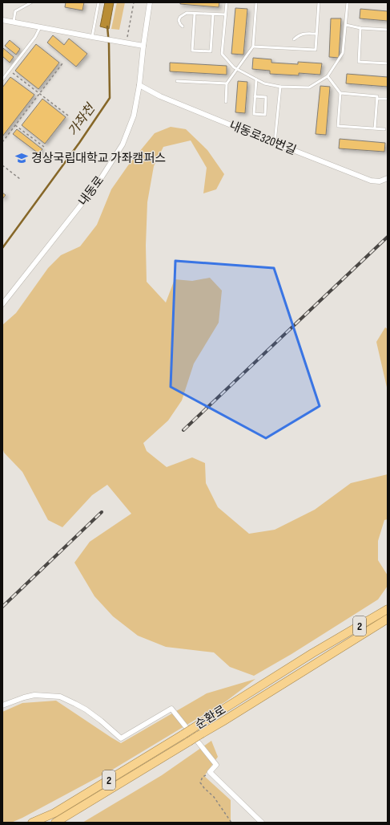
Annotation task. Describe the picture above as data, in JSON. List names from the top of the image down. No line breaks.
{"streets":{"highway":["2","순환로"],"street":["내동로320번길","내동로"]},"crossings":[["내동로320번길","내동로"]],"water":["가좌천"],"places":{"school or university":["경상국립대학교 가좌캠퍼스"]}}
